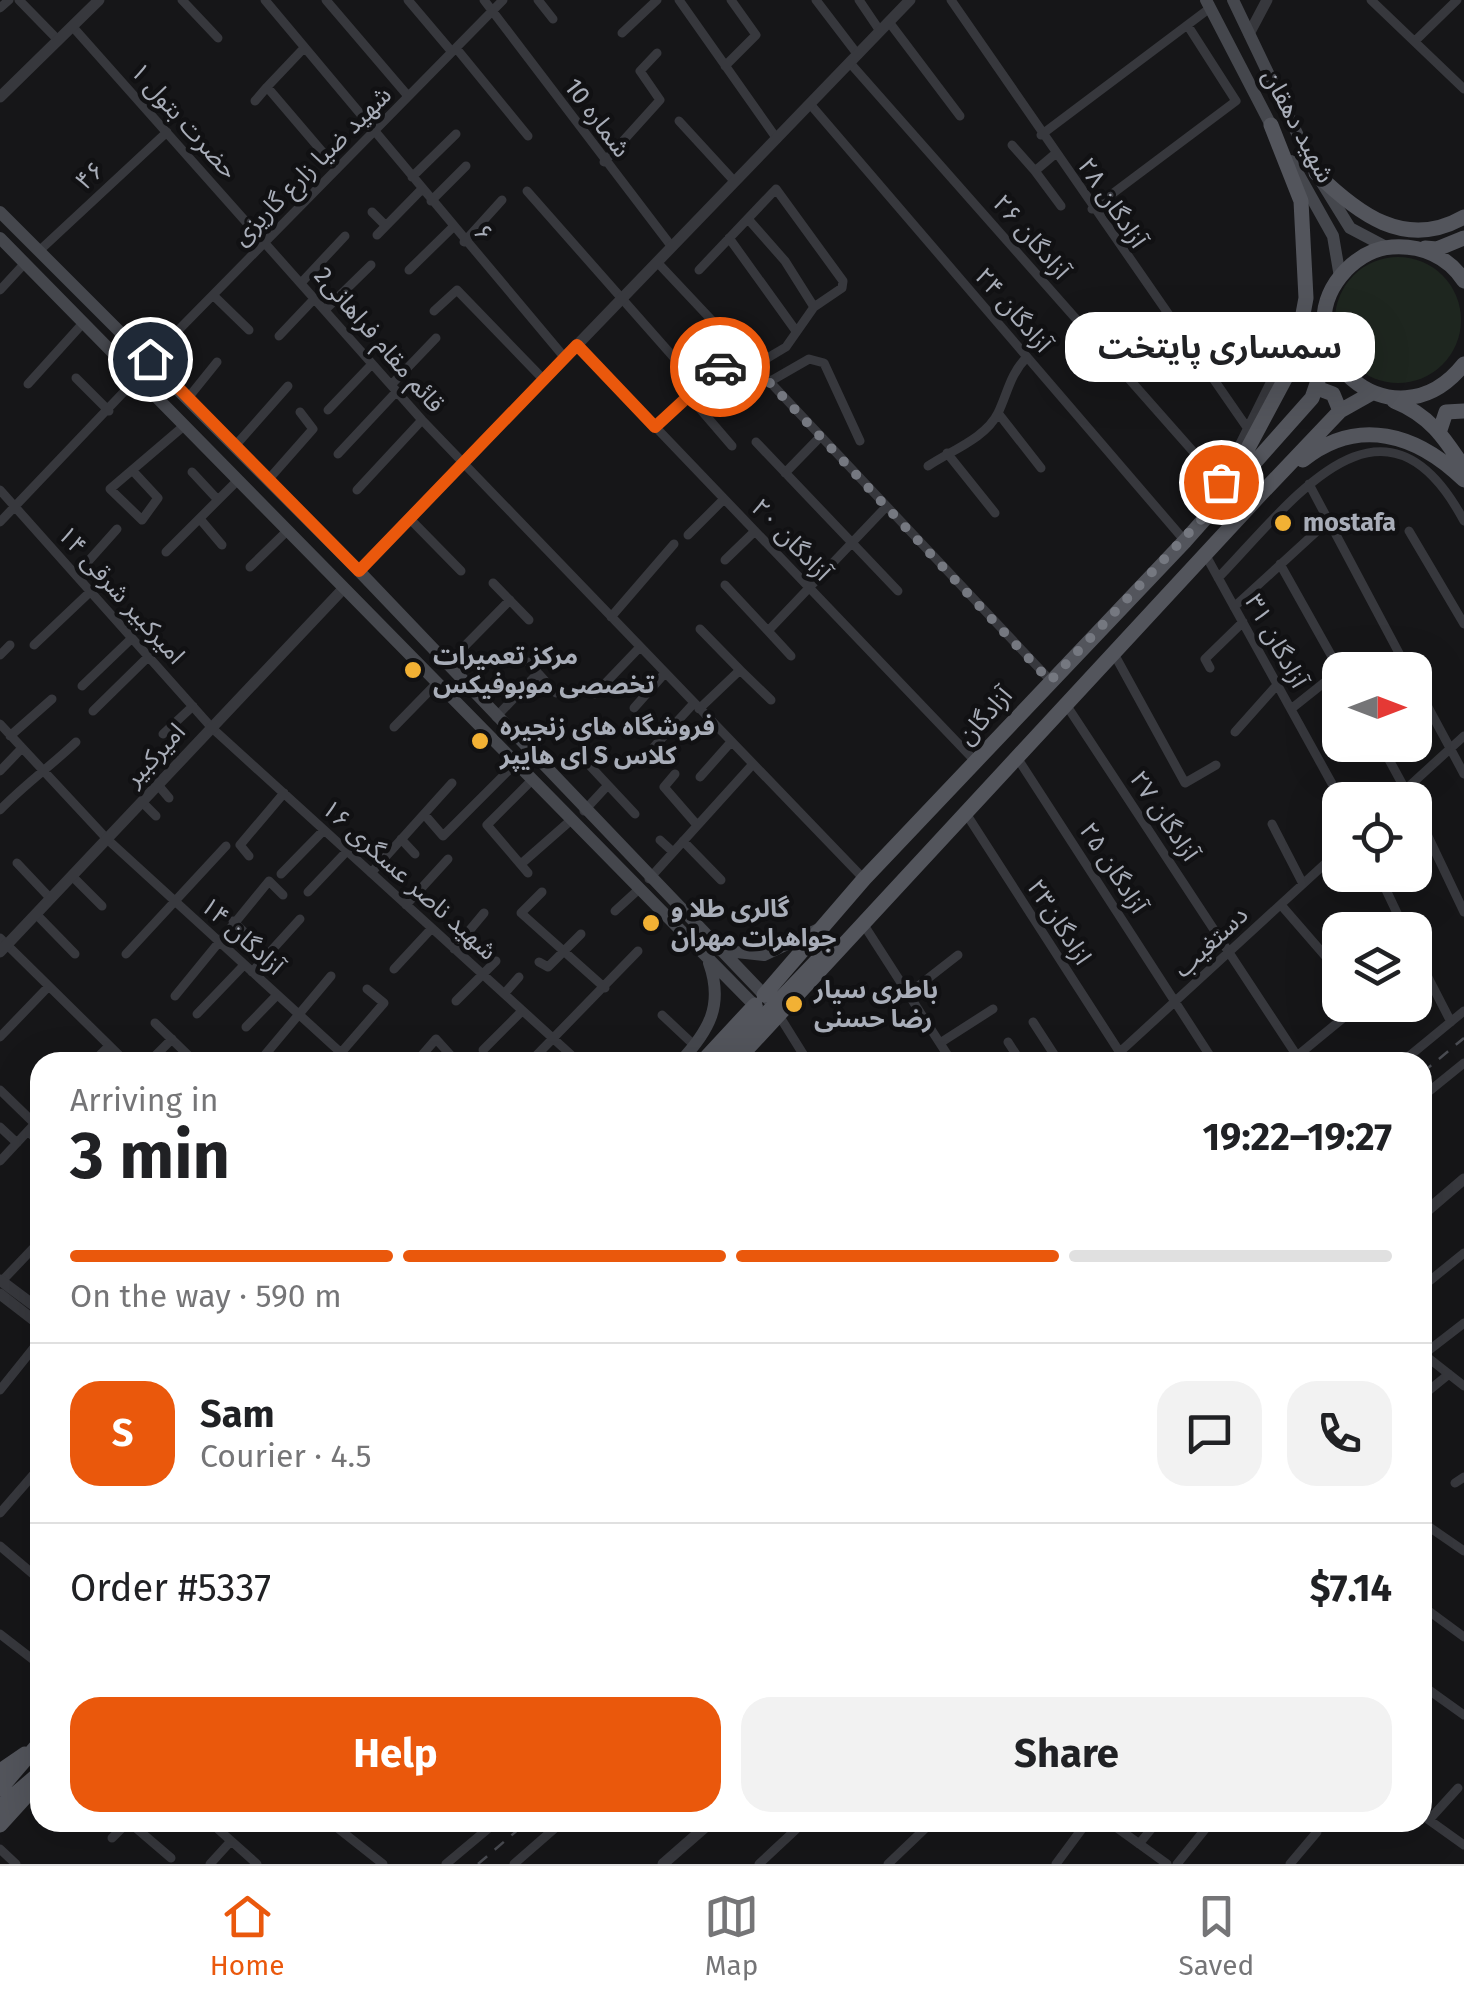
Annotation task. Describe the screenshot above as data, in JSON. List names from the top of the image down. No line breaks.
{"streets":{"main road":["شهید دهقان","آزادگان"],"street":["شماره 10","حضرت بتول ۱","شهید ضیا زارع گاریزی","۴۶","۲۸ آزادگان","۶","۲۶ آزادگان","۲۴ آزادگان","2قائم مقام فراهانی","۲۰ آزادگان","۱۴ امیرکبیر شرقی","۳۱ آزادگان","امیرکبیر","۲۷ آزادگان","۲۵ آزادگان","۱۶ شهید ناصر عسگری","۲۳ازادگان","۱۴ آزادگان","دستغیب"]},"crossings":[["شماره 10","شهید ضیا زارع گاریزی"],["حضرت بتول ۱","شهید ضیا زارع گاریزی"],["حضرت بتول ۱","۴۶"],["حضرت بتول ۱","2قائم مقام فراهانی"],["شهید دهقان","آزادگان"],["شهید ضیا زارع گاریزی","۶"],["شهید ضیا زارع گاریزی","2قائم مقام فراهانی"],["۲۶ آزادگان","آزادگان"],["۲۴ آزادگان","آزادگان"],["2قائم مقام فراهانی","آزادگان"],["۲۰ آزادگان","آزادگان"],["۱۴ امیرکبیر شرقی","امیرکبیر"],["۱۴ امیرکبیر شرقی","۱۶ شهید ناصر عسگری"],["۳۱ آزادگان","آزادگان"],["آزادگان","۲۷ آزادگان"],["آزادگان","۲۵ آزادگان"],["آزادگان","۲۳ازادگان"],["امیرکبیر","۱۶ شهید ناصر عسگری"],["امیرکبیر","۱۴ آزادگان"],["۲۷ آزادگان","دستغیب"],["۲۵ آزادگان","دستغیب"]],"places":["سمساری پایتخت","mostafa","مرکز تعمیرات تخصصی موبوفیکس","فروشگاه های زنجیره ای هایپر S کلاس","گالری طلا و جواهرات مهران","باطری سیار رضا حسنی"],"north":"right","page":{"bubble":"سمساری پایتخت","heading":["3 min","Arriving in","19:22–19:27"],"panel":["Sam","Courier · 4.5","Order #5337","$7.14"],"bar":"On the way · 590 m","round":"S","buttons":["Help","Share"],"tabs":["Home","Map","Saved"]}}
